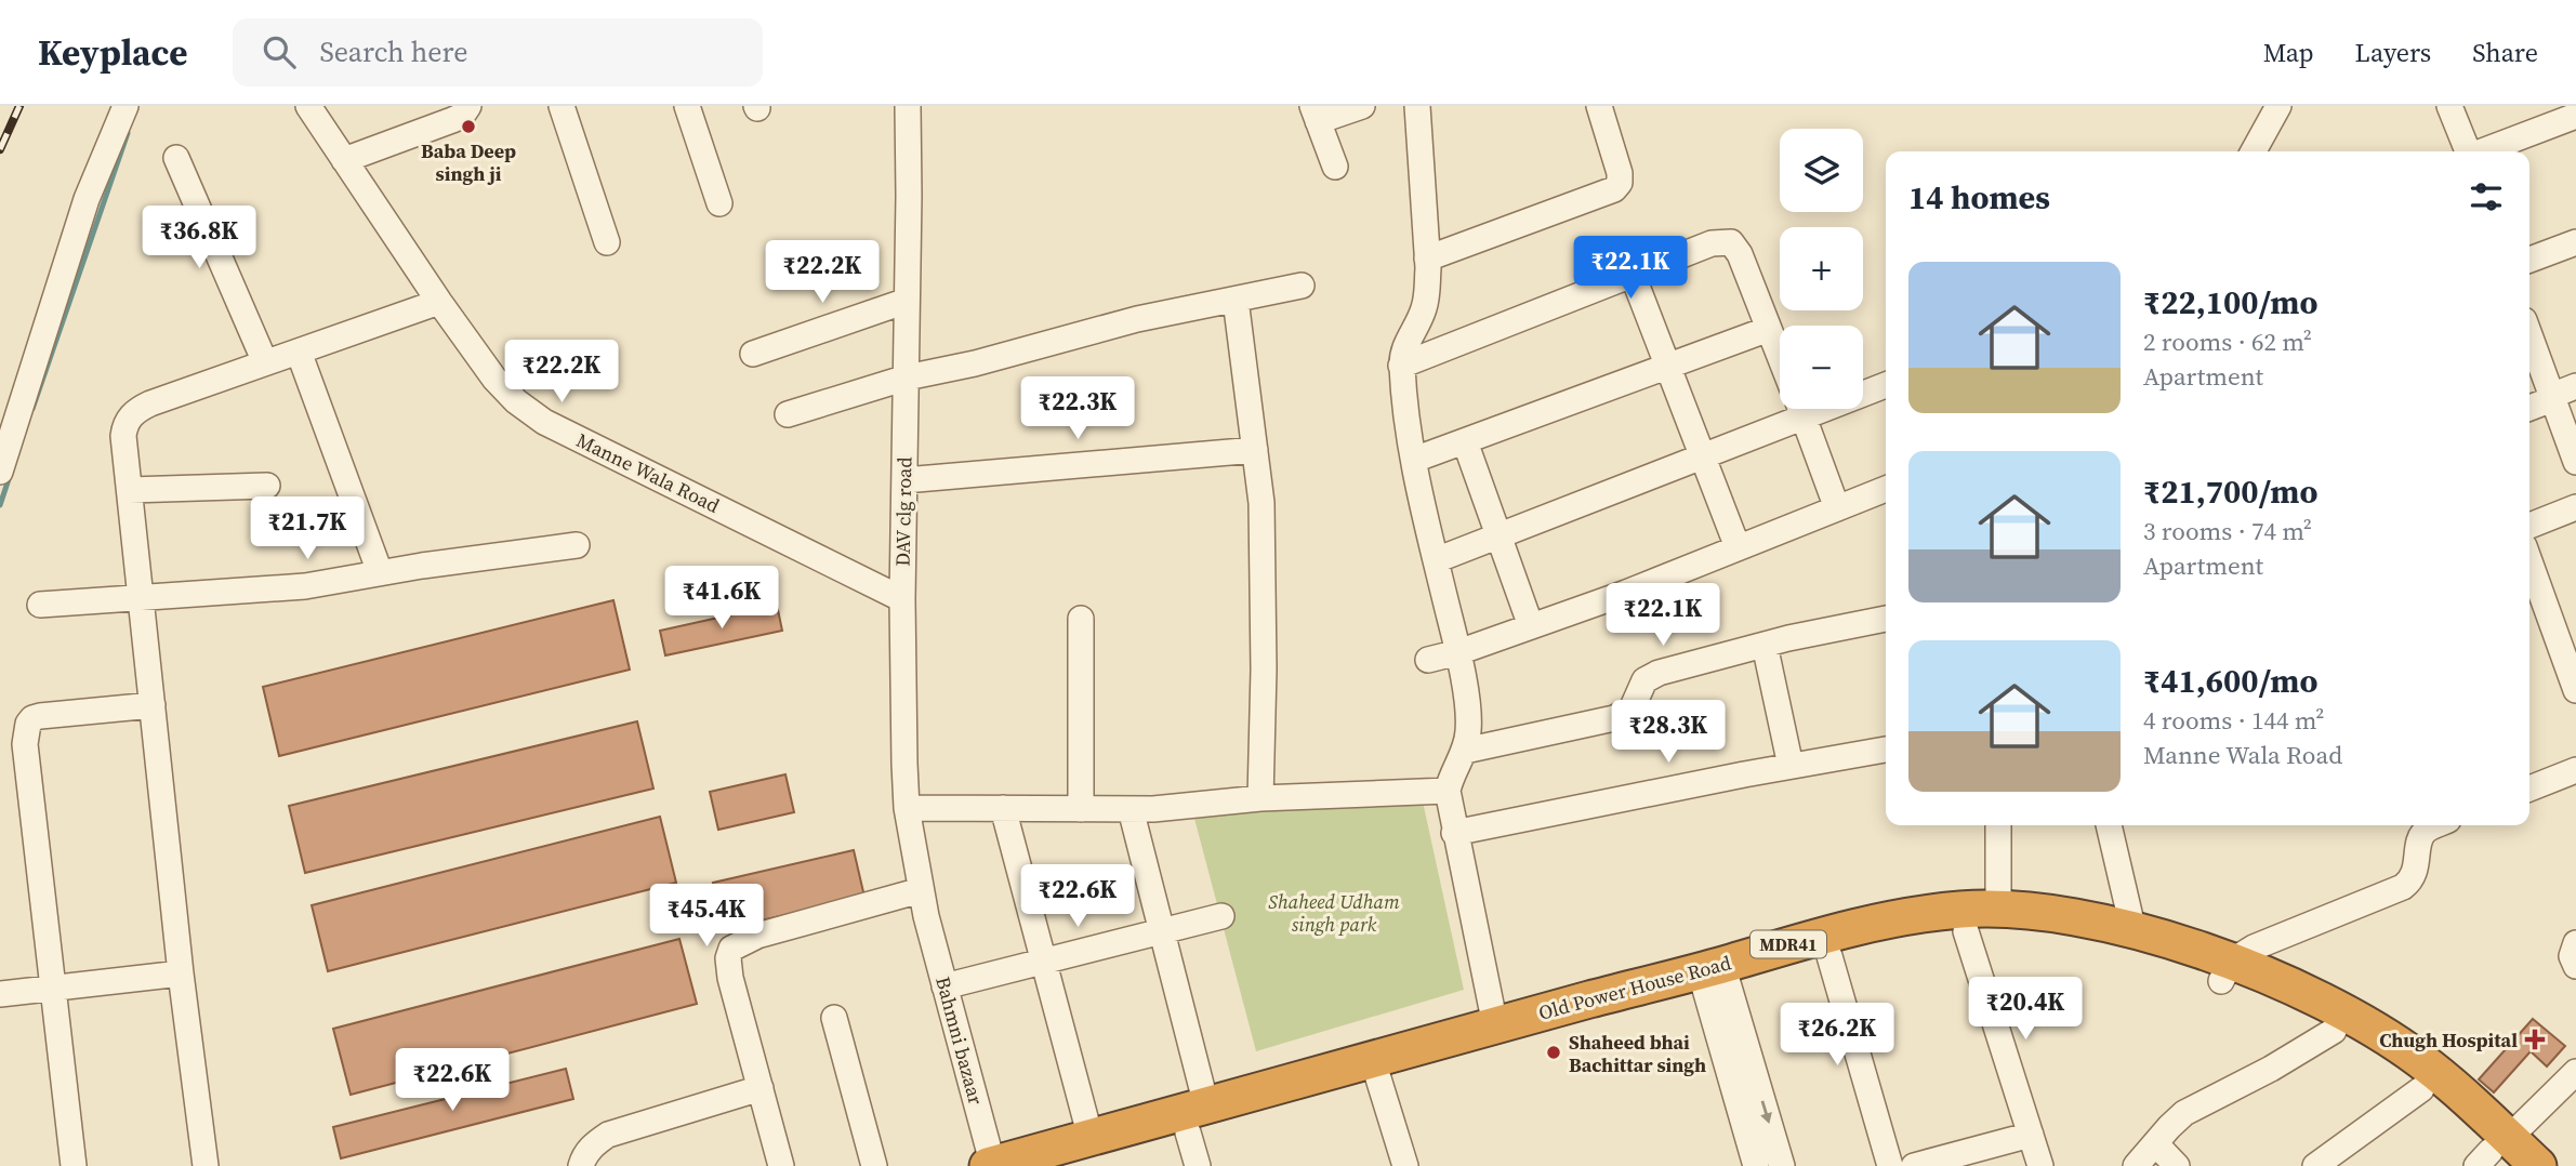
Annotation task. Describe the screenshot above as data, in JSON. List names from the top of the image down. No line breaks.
{"streets":{"highway":["MDR41","Old Power House Road"],"street":["Manne Wala Road","DAV clg road","Bahmni bazaar"]},"crossings":[["Manne Wala Road","DAV clg road"],["DAV clg road","Bahmni bazaar"],["Old Power House Road","Bahmni bazaar"]],"parks":["Shaheed Udham singh park"],"places":{"other":["Baba Deep singh ji","Shaheed bhai Bachittar singh"],"health":["Chugh Hospital"]},"page":{"header":"Keyplace","search":"Search here","nav":["Map","Layers","Share"],"map_buttons":["+","−"],"heading":"14 homes","price":["₹36.8K","₹22.1K","₹22.2K","₹22.2K","₹22.3K","₹21.7K","₹41.6K","₹22.1K","₹28.3K","₹22.6K","₹45.4K","₹20.4K","₹26.2K","₹22.6K"],"list":[{"name":"₹22,100/mo","note":"2 rooms · 62 m² · Apartment"},{"name":"₹21,700/mo","note":"3 rooms · 74 m² · Apartment"},{"name":"₹41,600/mo","note":"4 rooms · 144 m² · Manne Wala Road"}]}}
